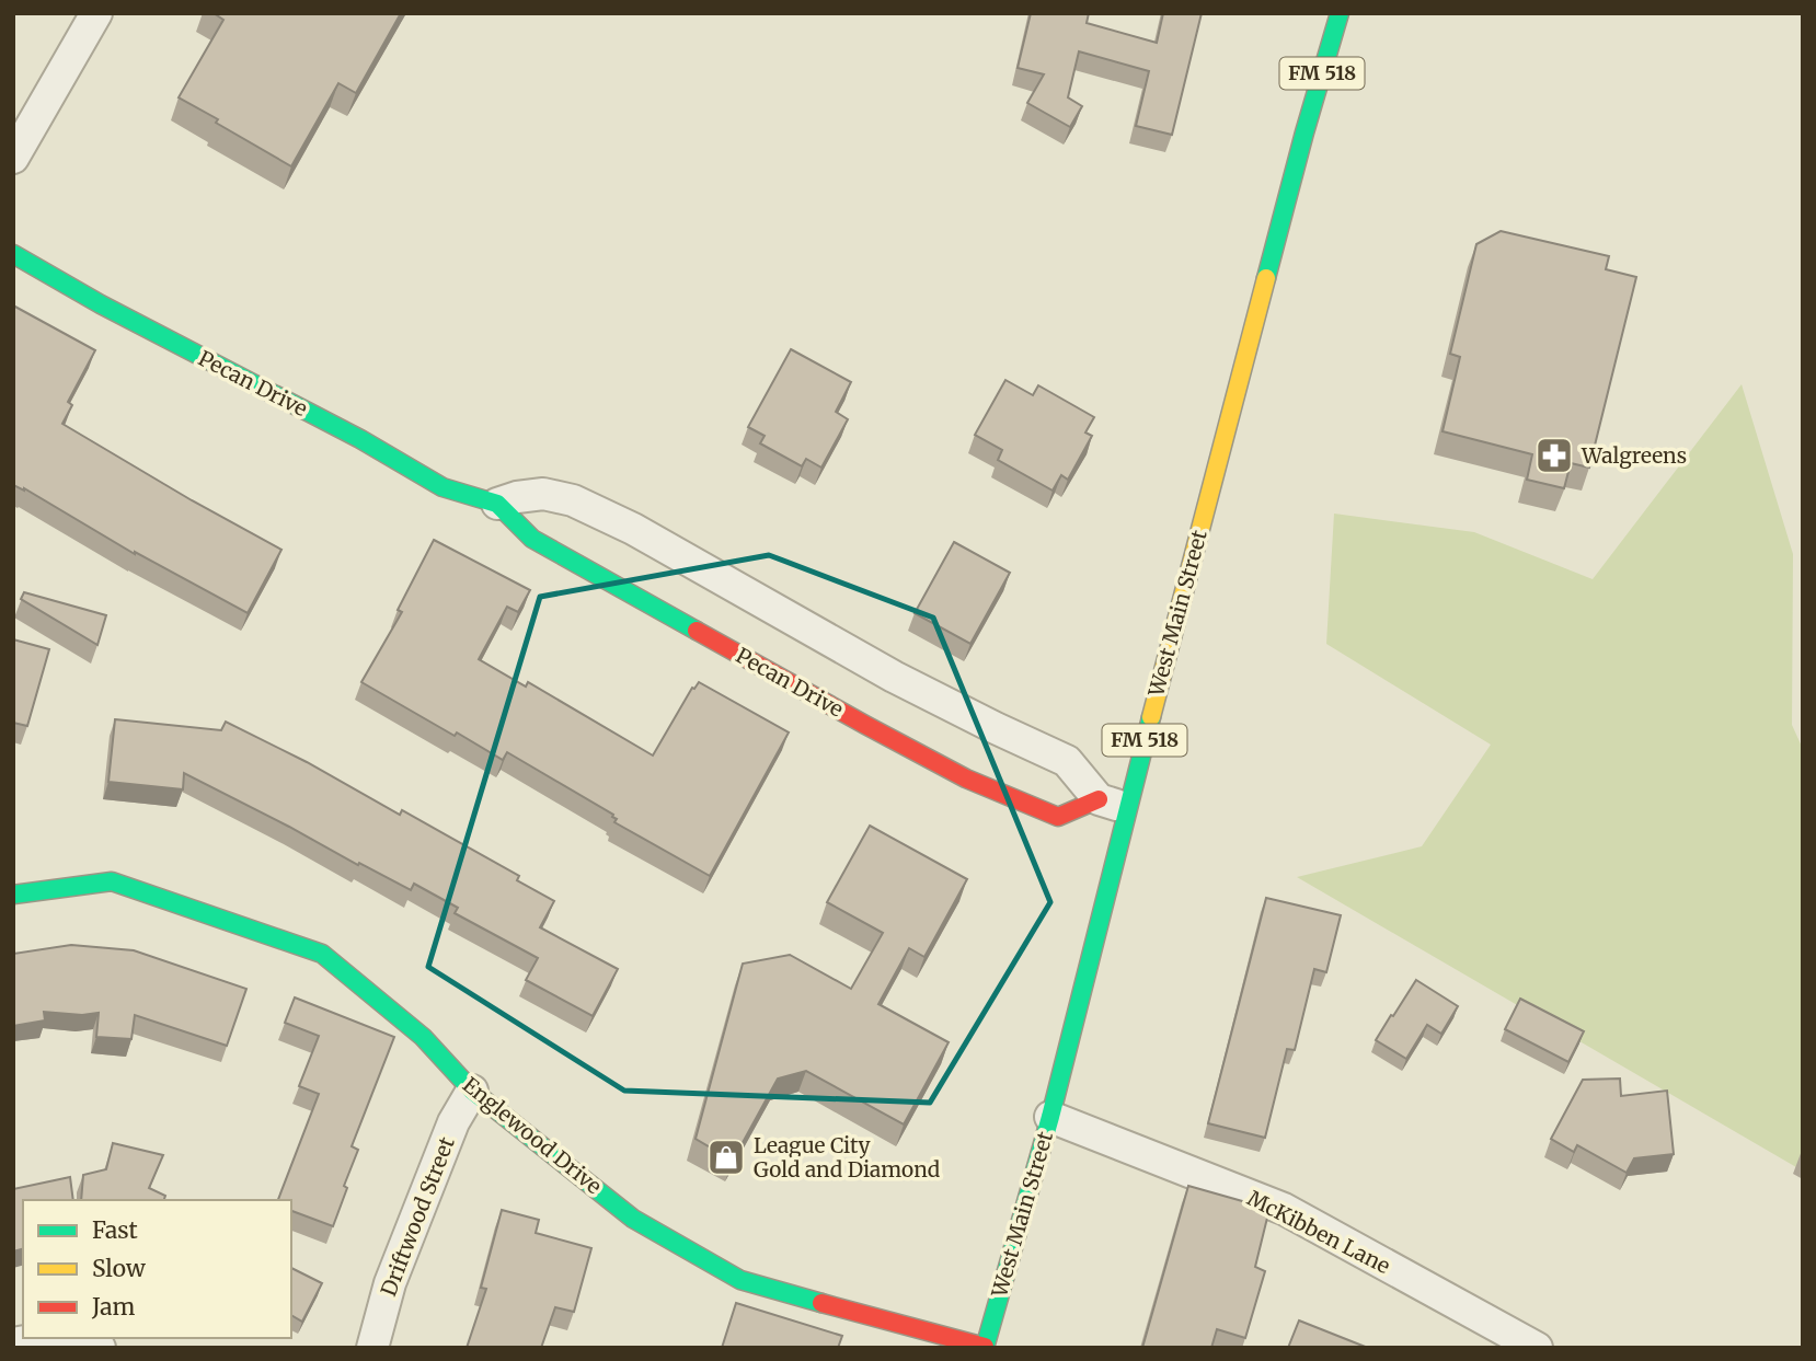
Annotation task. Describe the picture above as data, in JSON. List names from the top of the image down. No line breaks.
{"streets":{"street":["FM 518","Pecan Drive","West Main Street","Englewood Drive","Driftwood Street","McKibben Lane"]},"crossings":[["Pecan Drive","West Main Street"],["West Main Street","Englewood Drive"],["West Main Street","McKibben Lane"],["Englewood Drive","Driftwood Street"]],"places":{"pharmacy":["Walgreens"],"shop":["League City Gold and Diamond"]},"legend":["Fast","Slow","Jam"]}
